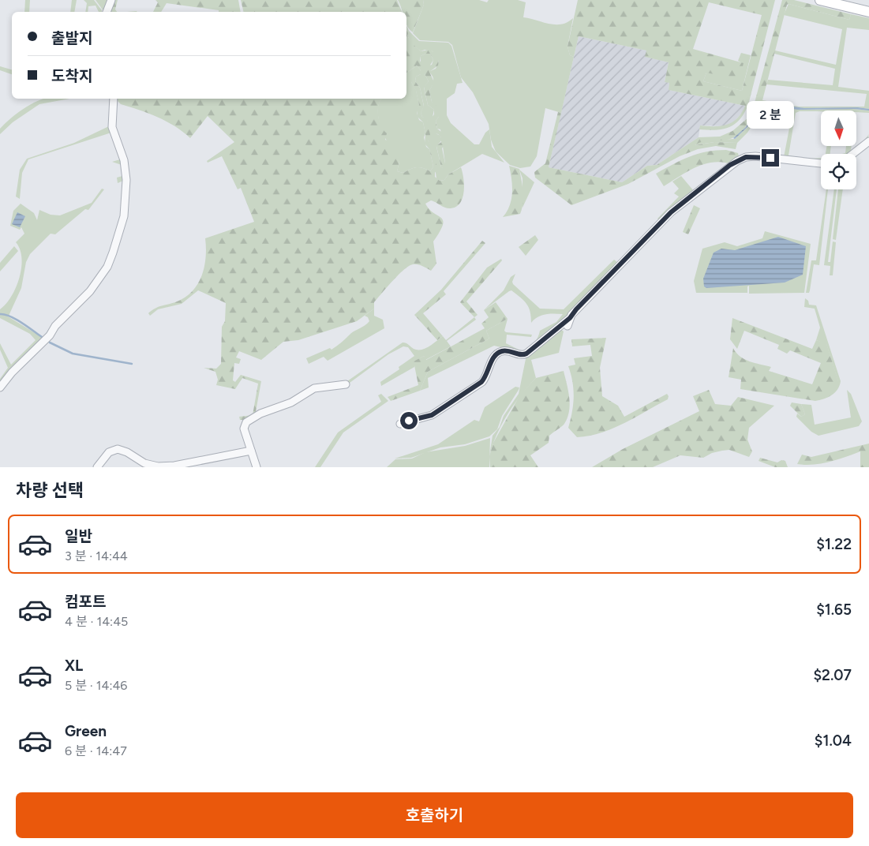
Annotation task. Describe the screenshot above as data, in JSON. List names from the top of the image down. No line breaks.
{"north":"bottom","page":{"banner":["출발지","도착지"],"bubble":"2 분","heading":"차량 선택","list":[{"name":"일반","note":"3 분 · 14:44","value":"$1.22"},{"name":"컴포트","note":"4 분 · 14:45","value":"$1.65"},{"name":"XL","note":"5 분 · 14:46","value":"$2.07"},{"name":"Green","note":"6 분 · 14:47","value":"$1.04"}],"buttons":"호출하기"}}
